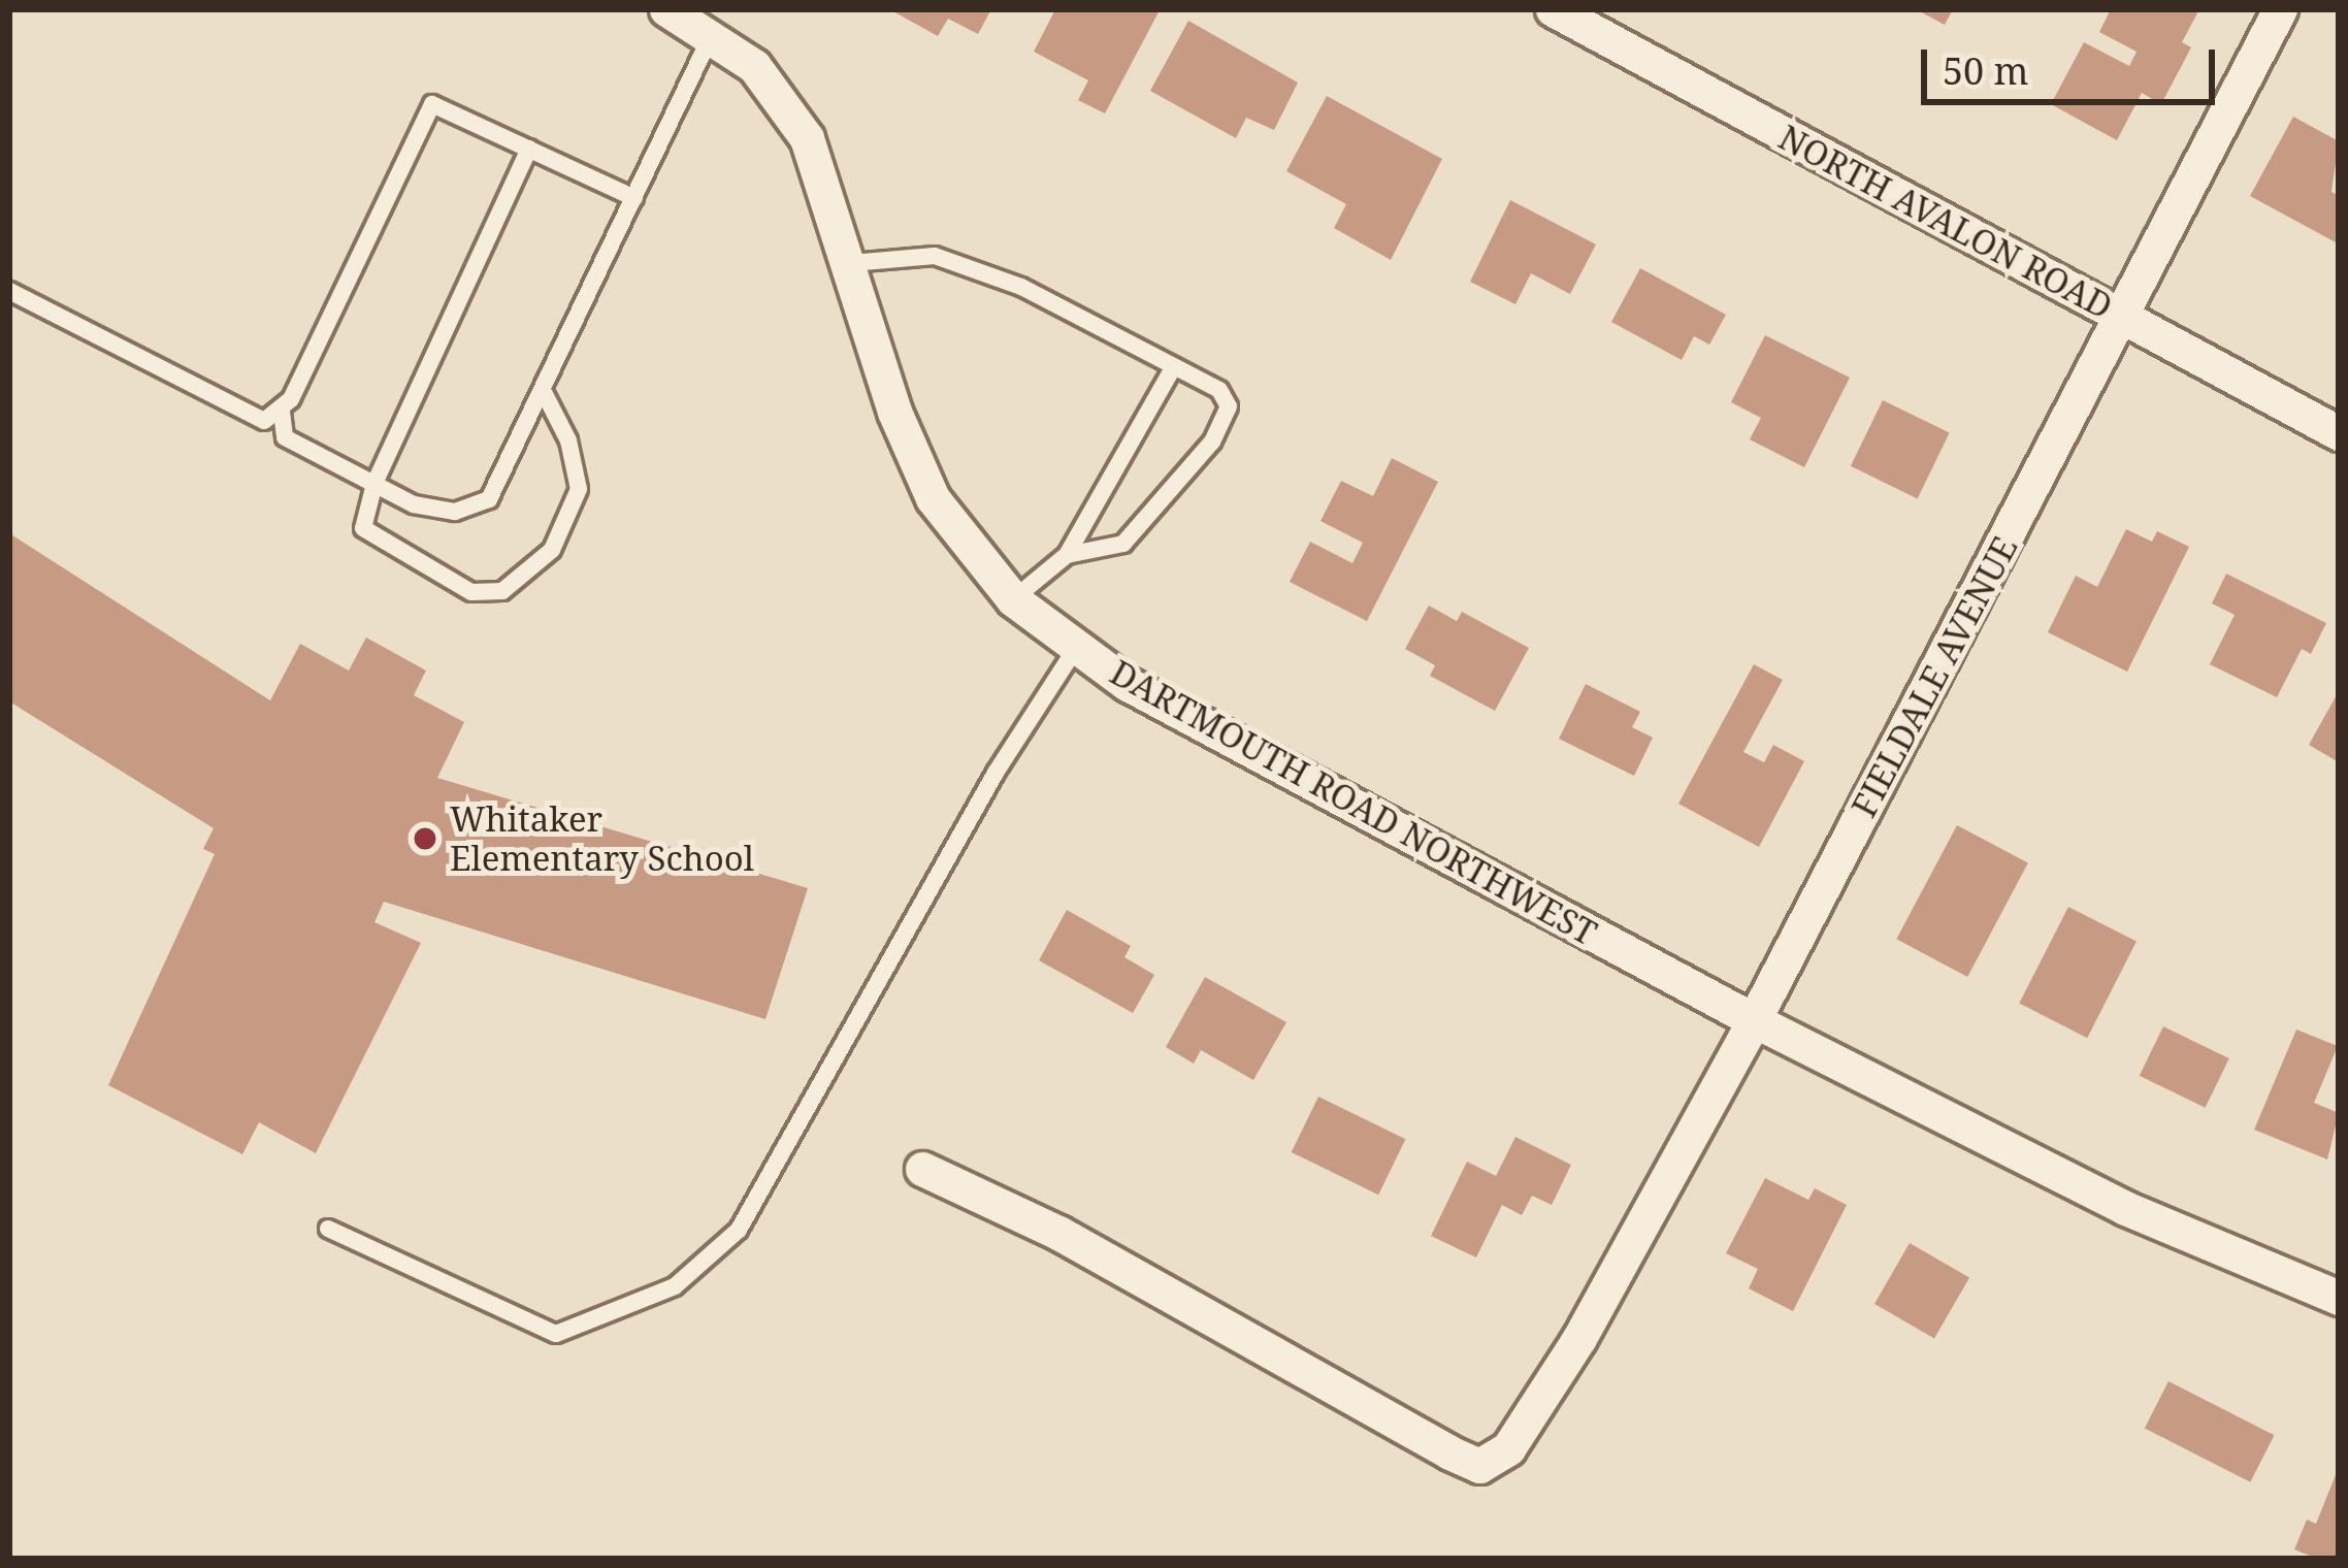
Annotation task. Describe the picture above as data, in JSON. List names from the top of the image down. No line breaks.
{"streets":{"street":["NORTH AVALON ROAD","FIELDALE AVENUE","DARTMOUTH ROAD NORTHWEST"]},"crossings":[["NORTH AVALON ROAD","FIELDALE AVENUE"],["FIELDALE AVENUE","DARTMOUTH ROAD NORTHWEST"]],"places":["Whitaker Elementary School"],"scale_bar":"50 m"}
